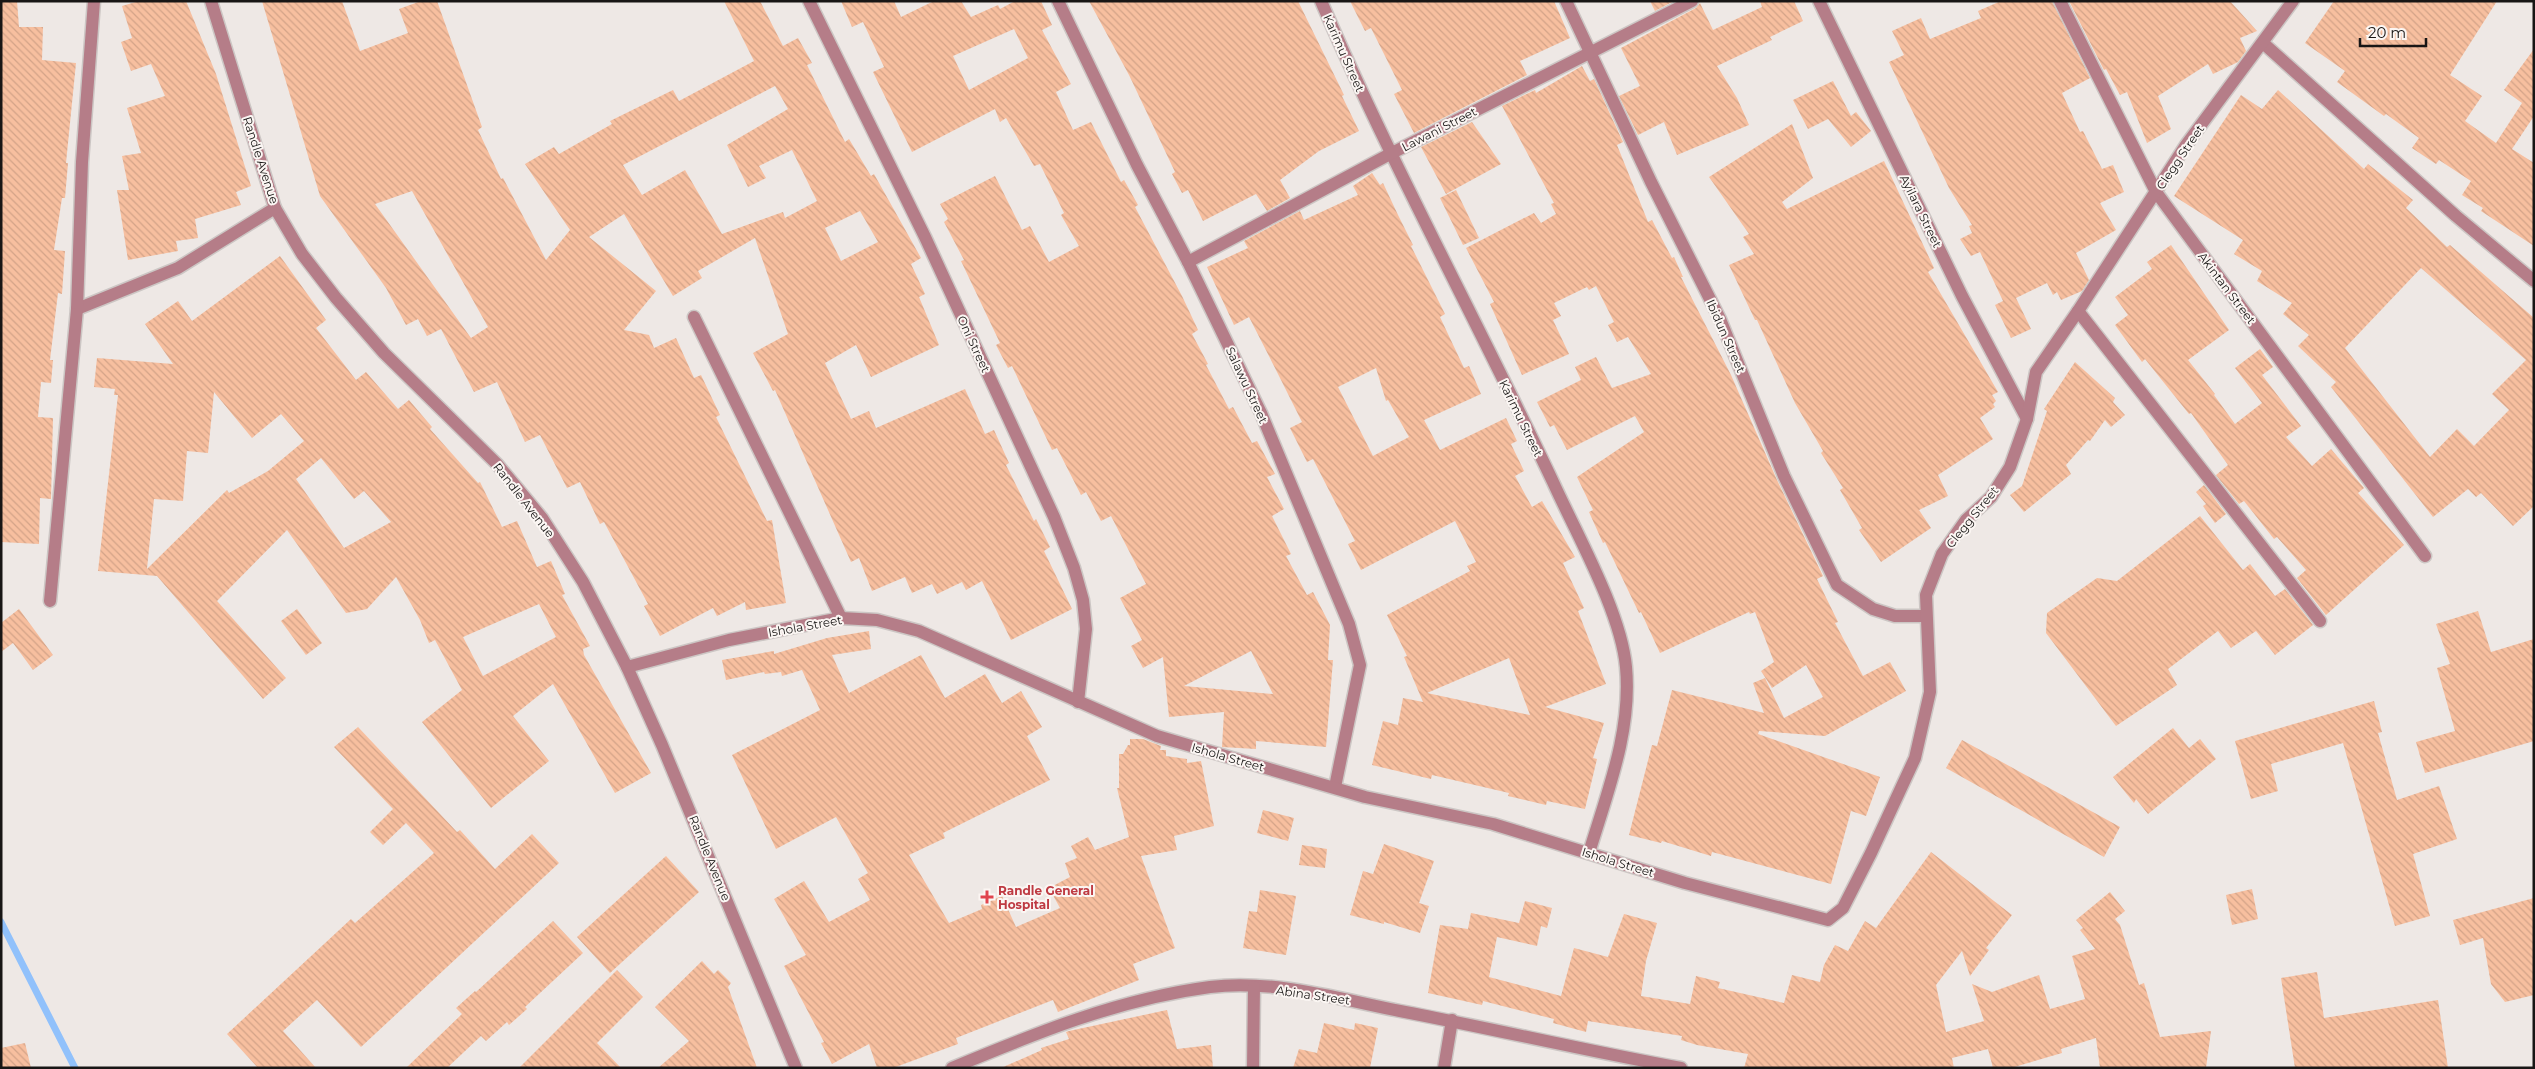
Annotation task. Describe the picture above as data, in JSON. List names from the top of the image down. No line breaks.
{"streets":{"street":["Karimu Street","Lawani Street","Clegg Street","Randle Avenue","Ayilara Street","Akintan Street","Ibidun Street","Oni Street","Salawu Street","Ishola Street","Abina Street"]},"crossings":[["Karimu Street","Lawani Street"],["Karimu Street","Ishola Street"],["Lawani Street","Ibidun Street"],["Lawani Street","Salawu Street"],["Clegg Street","Ayilara Street"],["Clegg Street","Akintan Street"],["Clegg Street","Ibidun Street"],["Clegg Street","Ishola Street"],["Randle Avenue","Ishola Street"],["Oni Street","Ishola Street"],["Salawu Street","Ishola Street"]],"places":{"health":["Randle General Hospital"]},"scale_bar":"20 m"}
